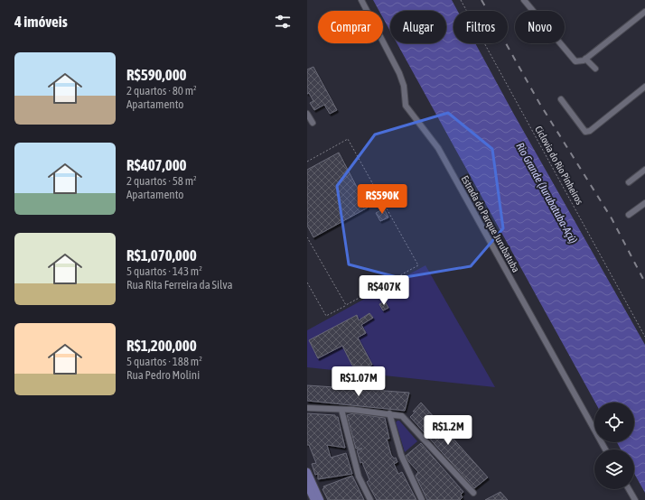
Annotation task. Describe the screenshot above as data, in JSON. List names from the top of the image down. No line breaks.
{"streets":{"street":["Estrada do Parque Jurubatuba"],"path":["Ciclovia do Rio Pinheiros"]},"water":["Rio Grande (Jurubatuba-Açú)"],"page":{"heading":"4 imóveis","chip":["Comprar","Alugar","Filtros","Novo"],"list":[{"name":"R$590,000","note":"2 quartos · 80 m² · Apartamento"},{"name":"R$407,000","note":"2 quartos · 58 m² · Apartamento"},{"name":"R$1,070,000","note":"5 quartos · 143 m² · Rua Rita Ferreira da Silva"},{"name":"R$1,200,000","note":"5 quartos · 188 m² · Rua Pedro Molini"}],"price":["R$590K","R$407K","R$1.07M","R$1.2M"]}}
